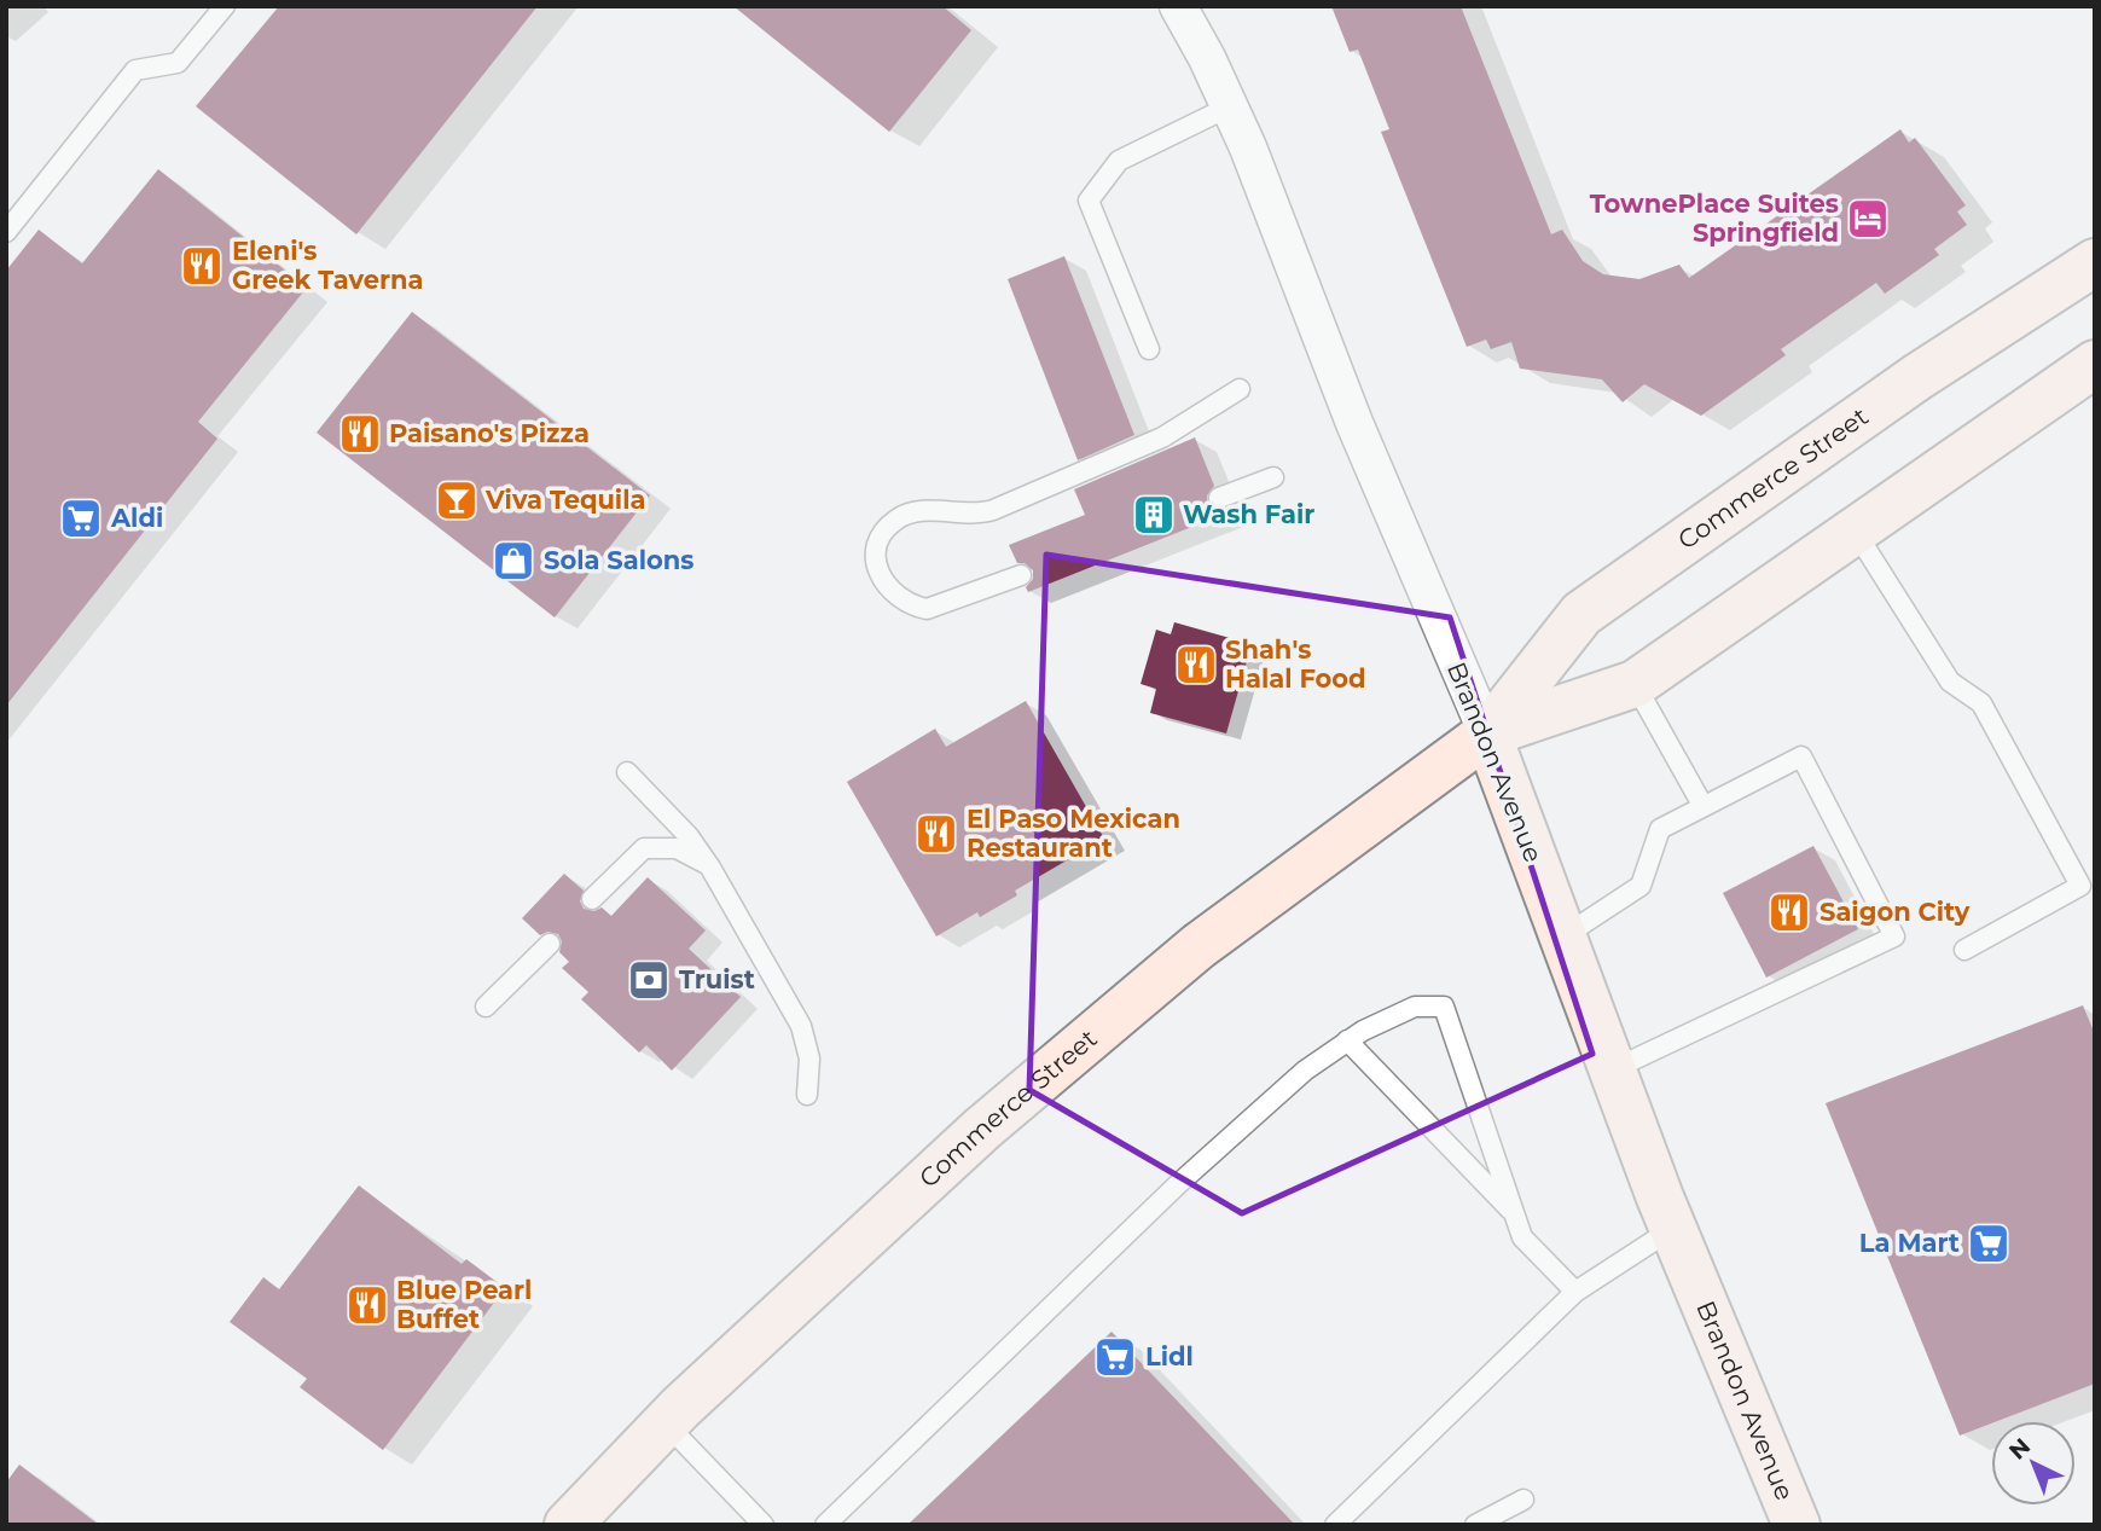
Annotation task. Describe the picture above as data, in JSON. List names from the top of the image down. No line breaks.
{"streets":{"main road":["Commerce Street","Brandon Avenue"]},"crossings":[["Commerce Street","Brandon Avenue"]],"places":{"hotel":["TownePlace Suites Springfield"],"restaurant":["Eleni's Greek Taverna","Paisano's Pizza","Shah's Halal Food","El Paso Mexican Restaurant","Saigon City","Blue Pearl Buffet"],"bar":["Viva Tequila"],"building":["Wash Fair"],"supermarket":["Aldi","La Mart","Lidl"],"shop":["Sola Salons"],"bank":["Truist"]},"north":"top left"}
